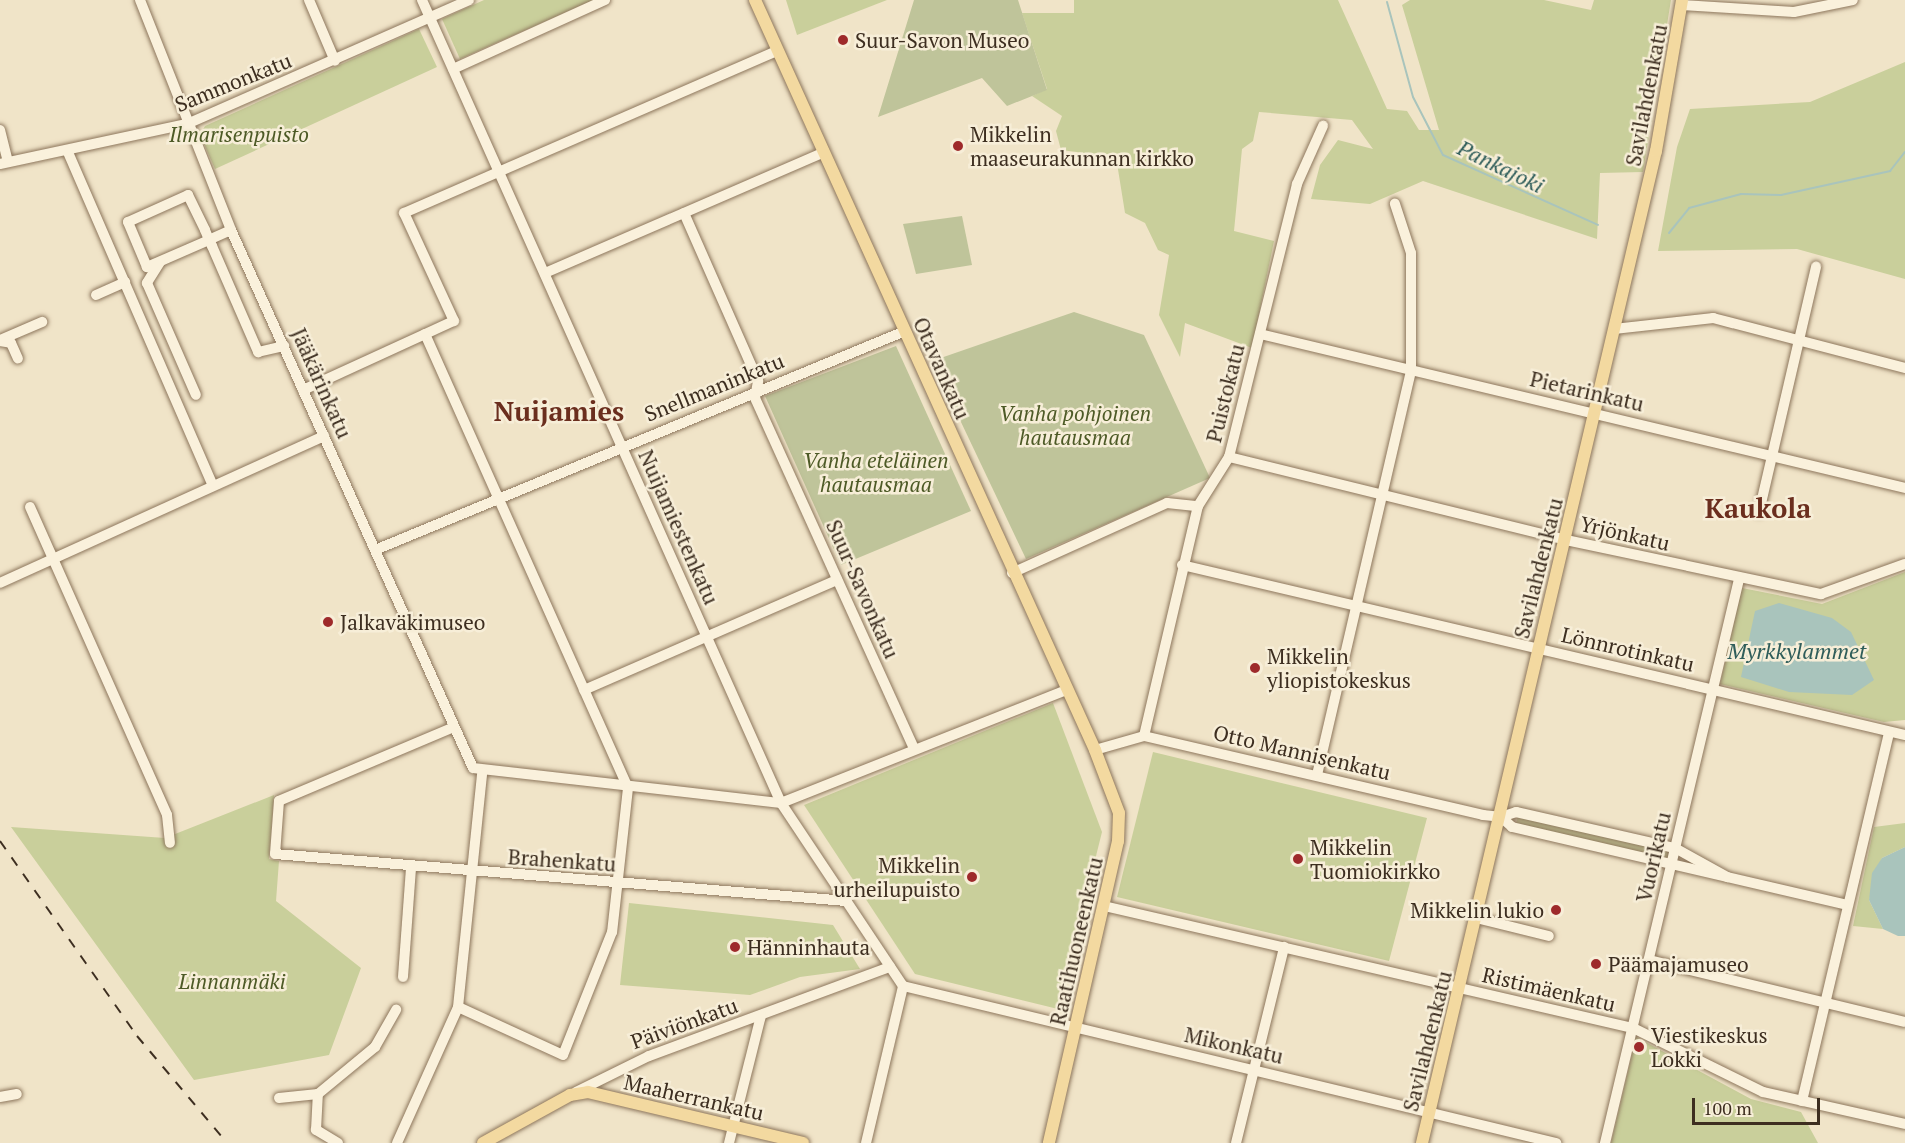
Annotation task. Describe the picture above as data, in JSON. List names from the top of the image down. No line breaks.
{"streets":{"main road":["Savilahdenkatu","Otavankatu","Raatihuoneenkatu","Päiviönkatu","Maaherrankatu"],"street":["Sammonkatu","Jääkärinkatu","Snellmaninkatu","Pietarinkatu","Puistokatu","Nuijamiestenkatu","Yrjönkatu","Suur-Savonkatu","Lönnrotinkatu","Otto Mannisenkatu","Vuorikatu","Brahenkatu","Ristimäenkatu","Mikonkatu"]},"crossings":[["Sammonkatu","Jääkärinkatu"],["Sammonkatu","Nuijamiestenkatu"],["Savilahdenkatu","Pietarinkatu"],["Savilahdenkatu","Yrjönkatu"],["Savilahdenkatu","Lönnrotinkatu"],["Savilahdenkatu","Otto Mannisenkatu"],["Savilahdenkatu","Ristimäenkatu"],["Savilahdenkatu","Mikonkatu"],["Otavankatu","Snellmaninkatu"],["Otavankatu","Otto Mannisenkatu"],["Otavankatu","Raatihuoneenkatu"],["Jääkärinkatu","Snellmaninkatu"],["Jääkärinkatu","Brahenkatu"],["Snellmaninkatu","Nuijamiestenkatu"],["Snellmaninkatu","Suur-Savonkatu"],["Pietarinkatu","Puistokatu"],["Puistokatu","Yrjönkatu"],["Puistokatu","Lönnrotinkatu"],["Puistokatu","Otto Mannisenkatu"],["Nuijamiestenkatu","Brahenkatu"],["Nuijamiestenkatu","Päiviönkatu"],["Nuijamiestenkatu","Mikonkatu"],["Yrjönkatu","Vuorikatu"],["Lönnrotinkatu","Vuorikatu"],["Otto Mannisenkatu","Raatihuoneenkatu"],["Vuorikatu","Ristimäenkatu"],["Raatihuoneenkatu","Ristimäenkatu"],["Raatihuoneenkatu","Mikonkatu"],["Päiviönkatu","Maaherrankatu"]],"districts":["Nuijamies","Kaukola"],"water":["Pankajoki","Myrkkylammet"],"parks":["Ilmarisenpuisto","Vanha pohjoinen hautausmaa","Vanha eteläinen hautausmaa","Linnanmäki"],"places":["Suur-Savon Museo","Mikkelin maaseurakunnan kirkko","Jalkaväkimuseo","Mikkelin yliopistokeskus","Mikkelin Tuomiokirkko","Mikkelin urheilupuisto","Mikkelin lukio","Hänninhauta","Päämajamuseo","Viestikeskus Lokki"],"scale_bar":"100 m"}
